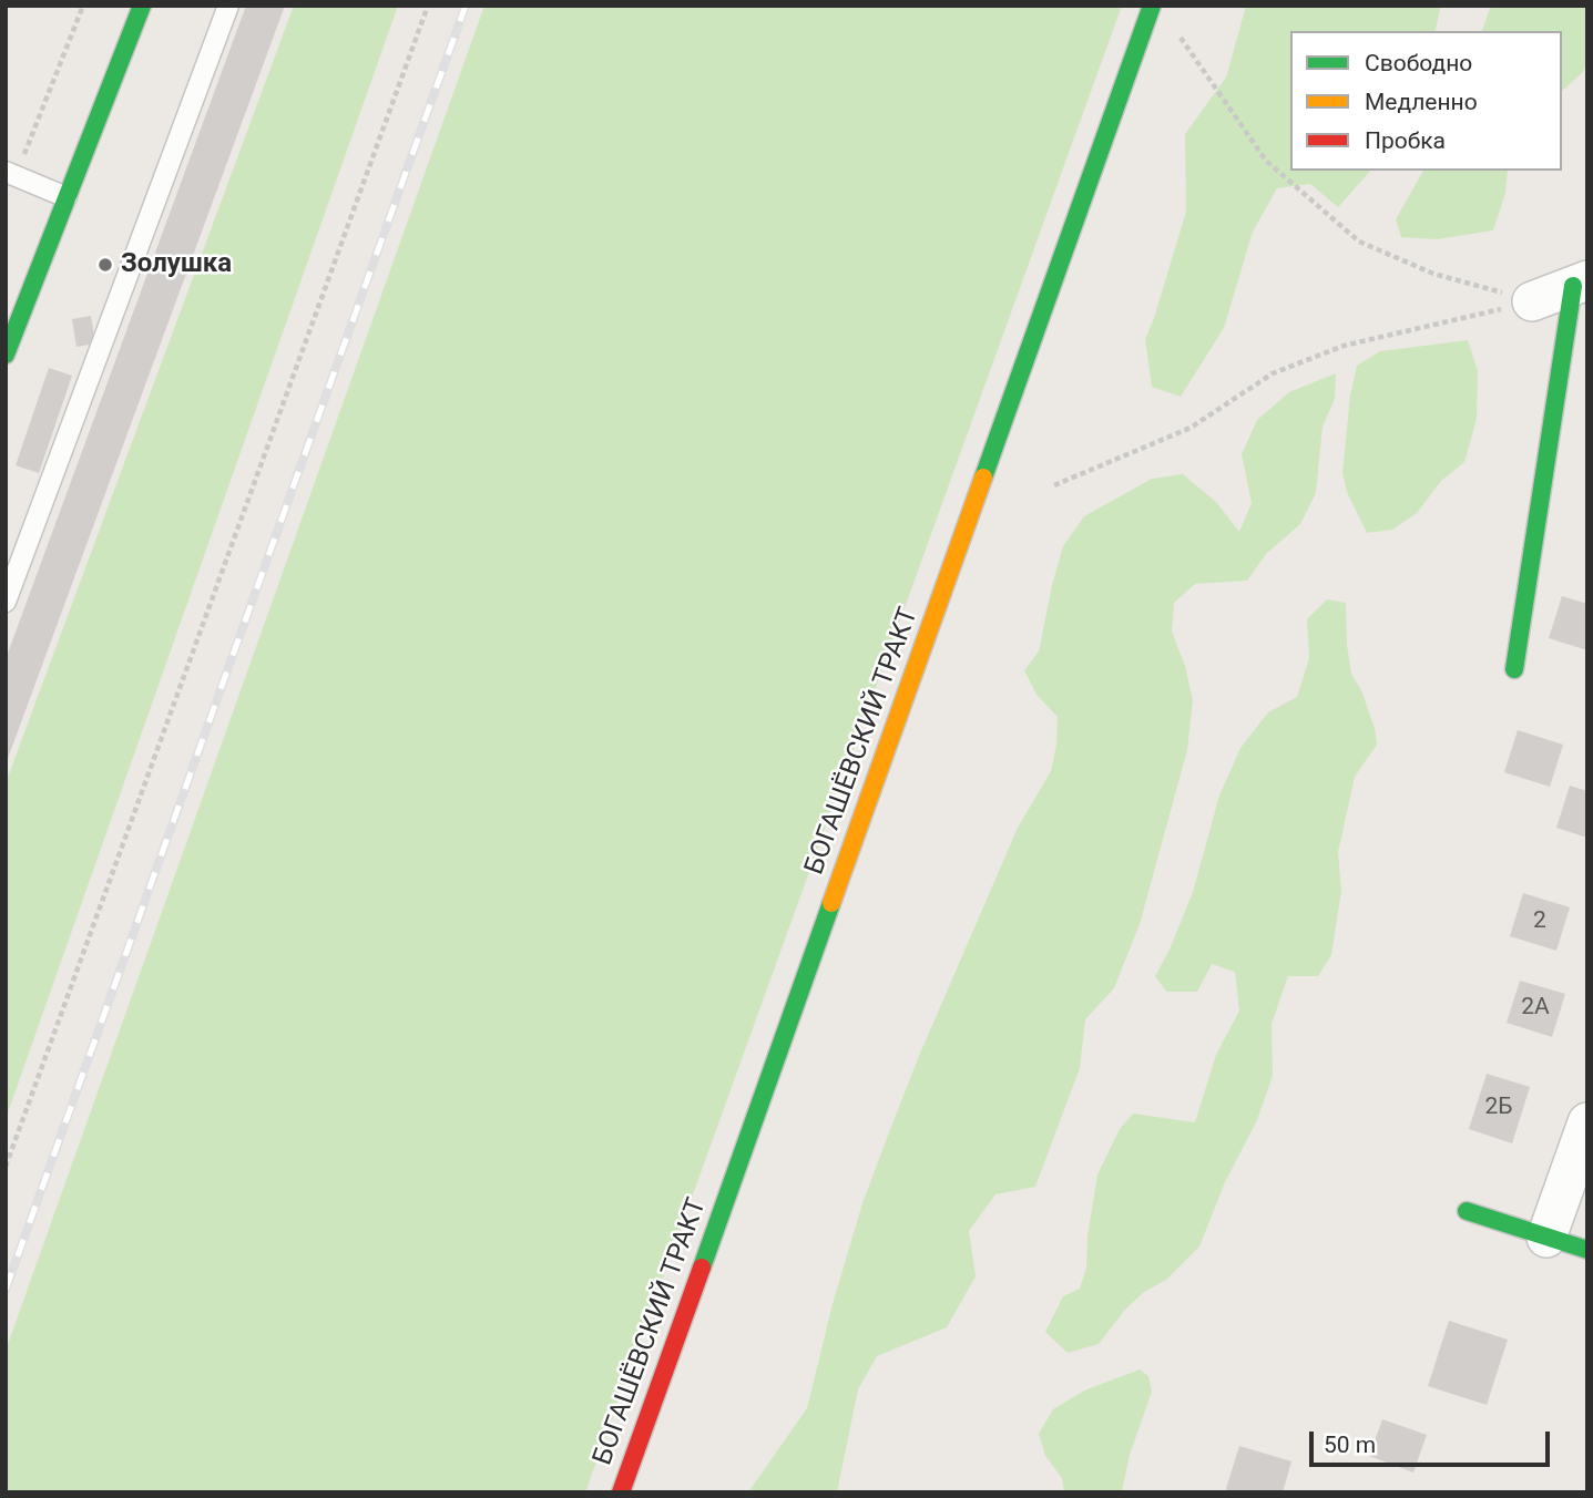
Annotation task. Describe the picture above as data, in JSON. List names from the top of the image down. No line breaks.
{"streets":{"main road":["БОГАШЁВСКИЙ ТРАКТ"]},"places":["Золушка"],"house_numbers":["2","2А","2Б"],"legend":["Свободно","Медленно","Пробка"],"scale_bar":"50 m"}
